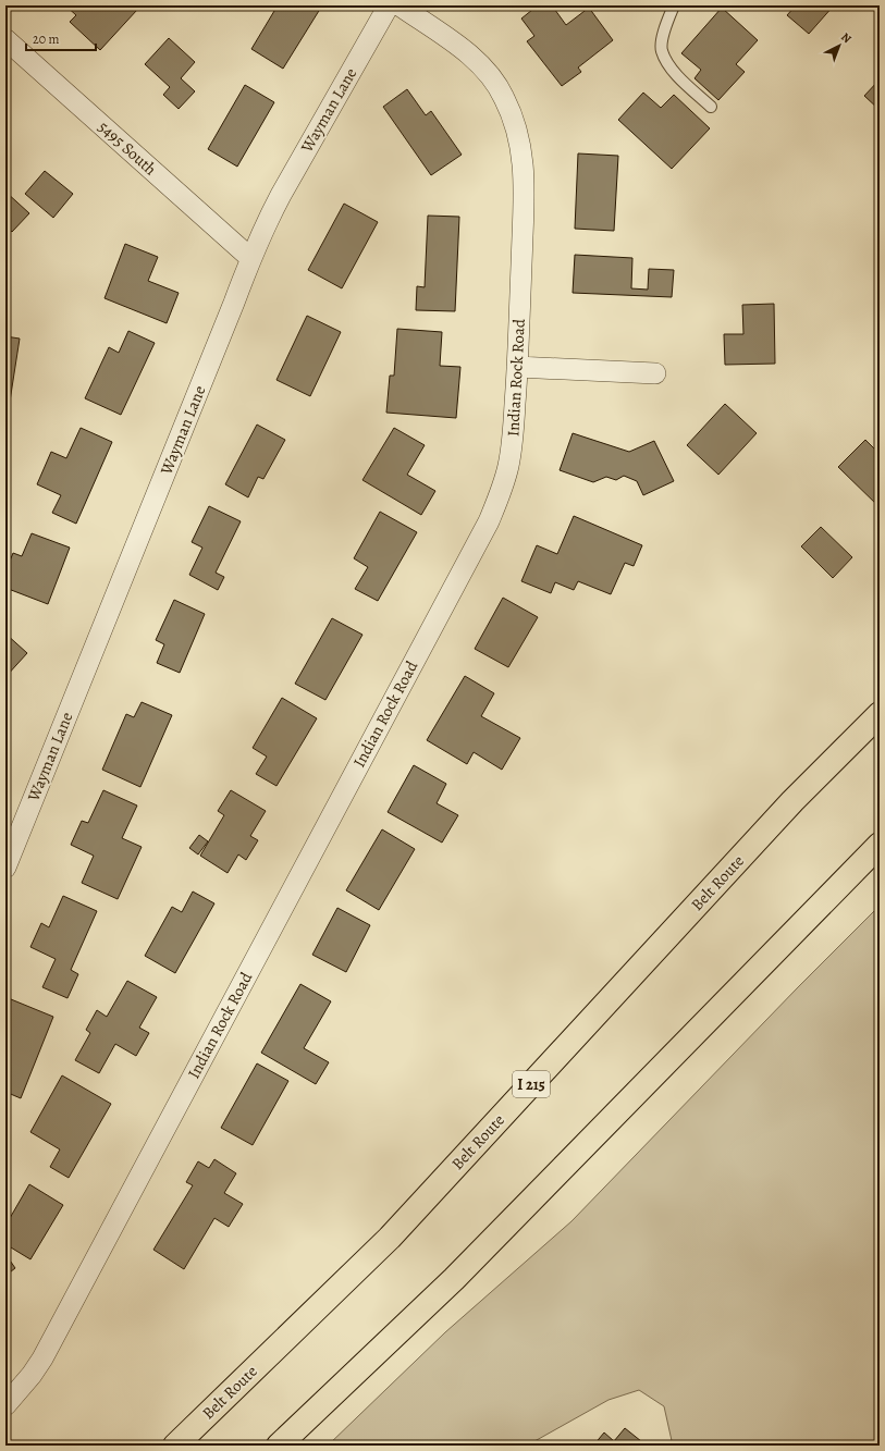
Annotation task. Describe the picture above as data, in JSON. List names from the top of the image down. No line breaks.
{"streets":{"highway":["Belt Route","I 215"],"street":["Wayman Lane","5495 South","Indian Rock Road"]},"crossings":[["Wayman Lane","5495 South"]],"scale_bar":"20 m","north":"top right"}
